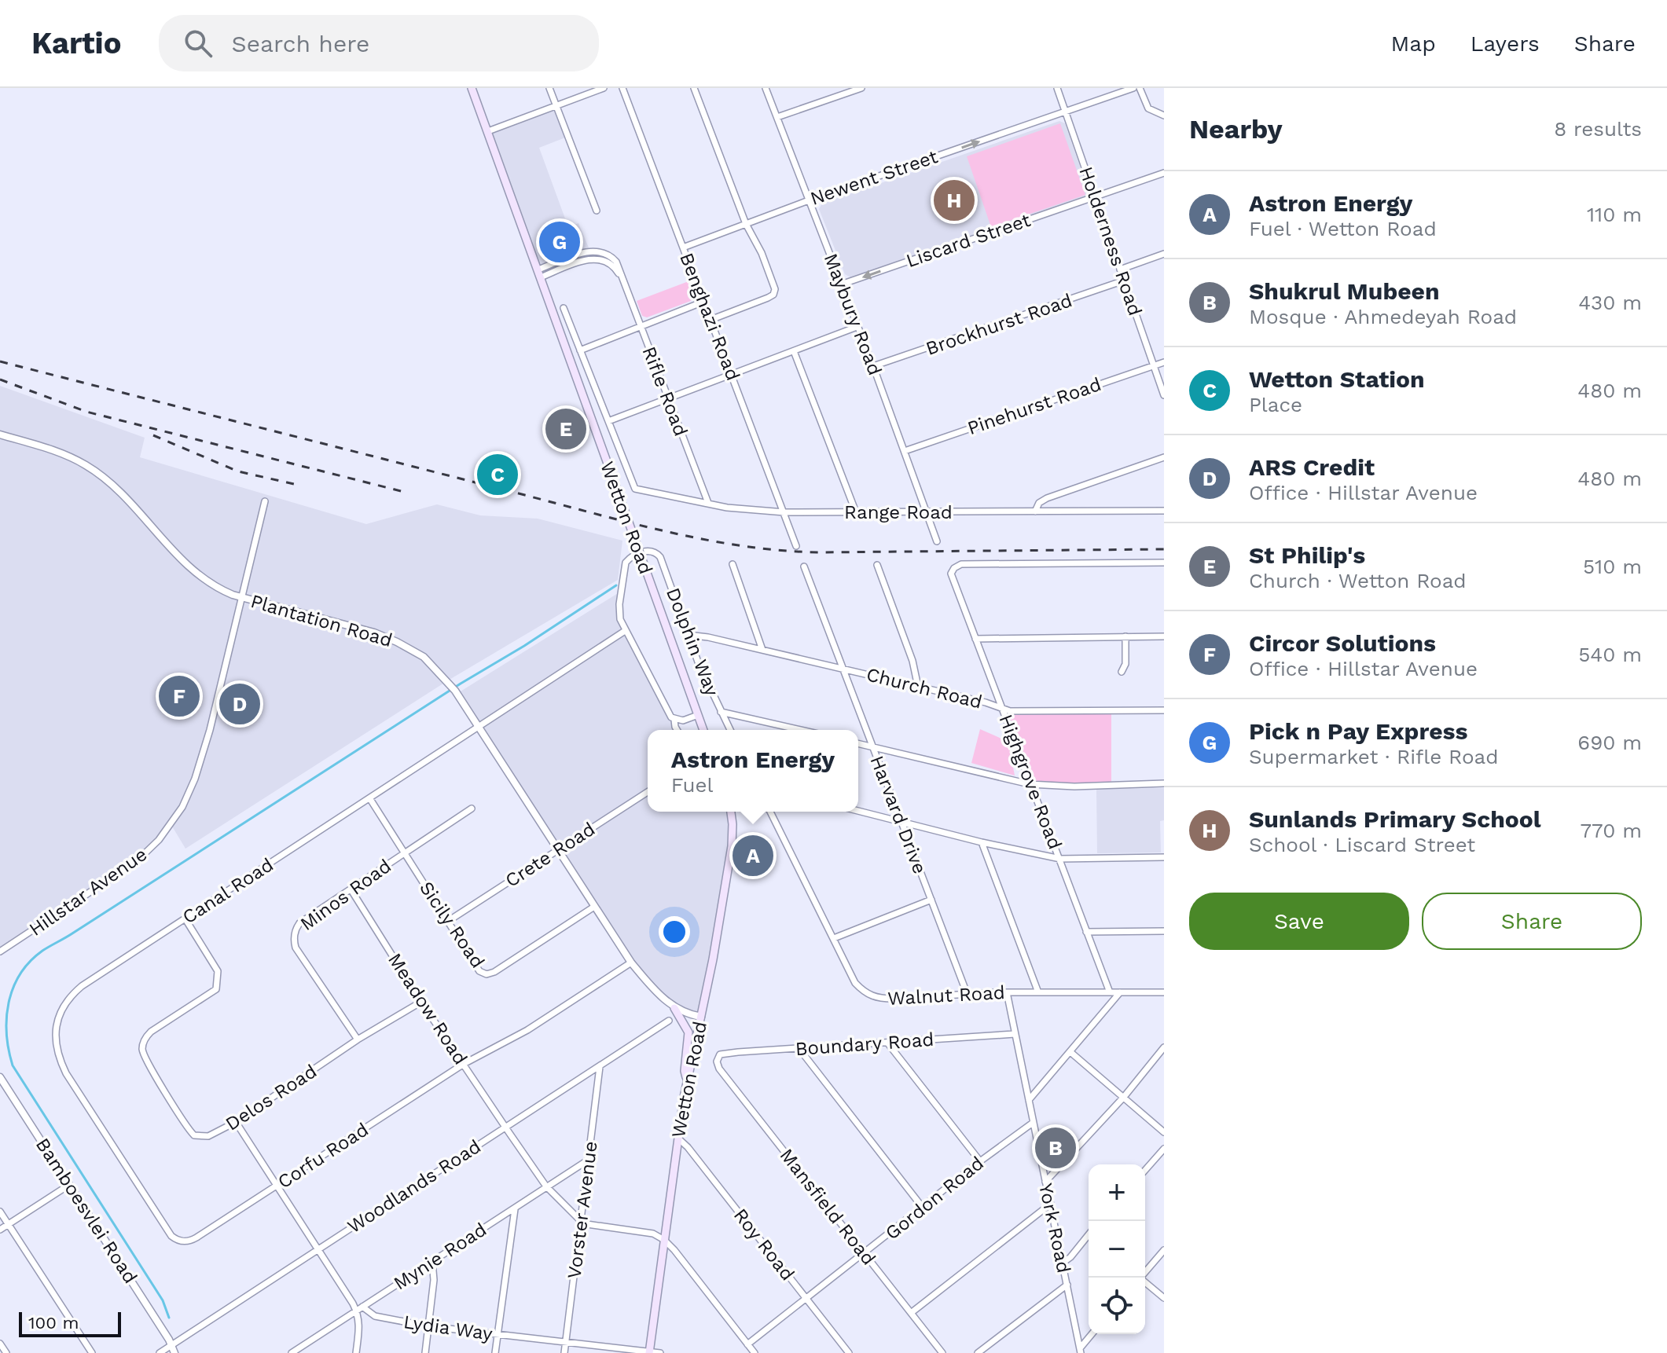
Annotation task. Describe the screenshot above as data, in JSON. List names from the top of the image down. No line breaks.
{"streets":{"main road":["Wetton Road"],"street":["Newent Street","Liscard Street","Holderness Road","Maybury Road","Benghazi Road","Brockhurst Road","Rifle Road","Pinehurst Road","Range Road","Plantation Road","Dolphin Way","Church Road","Highgrove Road","Harvard Drive","Crete Road","Canal Road","Hillstar Avenue","Minos Road","Sicily Road","Walnut Road","Meadow Road","Boundary Road","Delos Road","Corfu Road","Woodlands Road","Gordon Road","Mansfield Road","Vorster Avenue","Bamboesvlei Road","York Road","Roy Road","Mynie Road","Lydia Way"]},"crossings":[["Newent Street","Holderness Road"],["Newent Street","Maybury Road"],["Newent Street","Benghazi Road"],["Liscard Street","Holderness Road"],["Liscard Street","Maybury Road"],["Holderness Road","Brockhurst Road"],["Holderness Road","Pinehurst Road"],["Maybury Road","Brockhurst Road"],["Maybury Road","Pinehurst Road"],["Maybury Road","Range Road"],["Benghazi Road","Range Road"],["Rifle Road","Range Road"],["Rifle Road","Wetton Road"],["Wetton Road","Plantation Road"],["Wetton Road","Dolphin Way"],["Wetton Road","Roy Road"],["Wetton Road","Lydia Way"],["Plantation Road","Crete Road"],["Plantation Road","Canal Road"],["Plantation Road","Hillstar Avenue"],["Plantation Road","Sicily Road"],["Plantation Road","Corfu Road"],["Dolphin Way","Church Road"],["Dolphin Way","Canal Road"],["Church Road","Highgrove Road"],["Church Road","Harvard Drive"],["Highgrove Road","Walnut Road"],["Harvard Drive","Walnut Road"],["Crete Road","Sicily Road"],["Canal Road","Sicily Road"],["Canal Road","Delos Road"],["Canal Road","Corfu Road"],["Minos Road","Sicily Road"],["Minos Road","Meadow Road"],["Minos Road","Delos Road"],["Walnut Road","York Road"],["Meadow Road","Delos Road"],["Meadow Road","Corfu Road"],["Meadow Road","Woodlands Road"],["Meadow Road","Vorster Avenue"],["Meadow Road","Mynie Road"],["Boundary Road","Mansfield Road"],["Boundary Road","York Road"],["Woodlands Road","Vorster Avenue"],["Woodlands Road","Bamboesvlei Road"],["Gordon Road","Mansfield Road"],["Gordon Road","York Road"],["Gordon Road","Roy Road"],["Vorster Avenue","Mynie Road"],["Vorster Avenue","Lydia Way"],["Mynie Road","Lydia Way"]],"one_way":["Newent Street","Liscard Street"],"scale_bar":"100 m","page":{"header":"Kartio","search":"Search here","nav":["Map","Layers","Share"],"heading":["Nearby","8 results"],"list":[{"mark":"A","name":"Astron Energy","note":"Fuel · Wetton Road","value":"110 m"},{"mark":"B","name":"Shukrul Mubeen","note":"Mosque · Ahmedeyah Road","value":"430 m"},{"mark":"C","name":"Wetton Station","note":"Place","value":"480 m"},{"mark":"D","name":"ARS Credit","note":"Office · Hillstar Avenue","value":"480 m"},{"mark":"E","name":"St Philip's","note":"Church · Wetton Road","value":"510 m"},{"mark":"F","name":"Circor Solutions","note":"Office · Hillstar Avenue","value":"540 m"},{"mark":"G","name":"Pick n Pay Express","note":"Supermarket · Rifle Road","value":"690 m"},{"mark":"H","name":"Sunlands Primary School","note":"School · Liscard Street","value":"770 m"}],"pins":["H","G","E","C","F","D","A","B"],"popup":["Astron Energy","Fuel"],"buttons":["Save","Share"],"map_buttons":["+","−"],"scale":"100 m"}}
